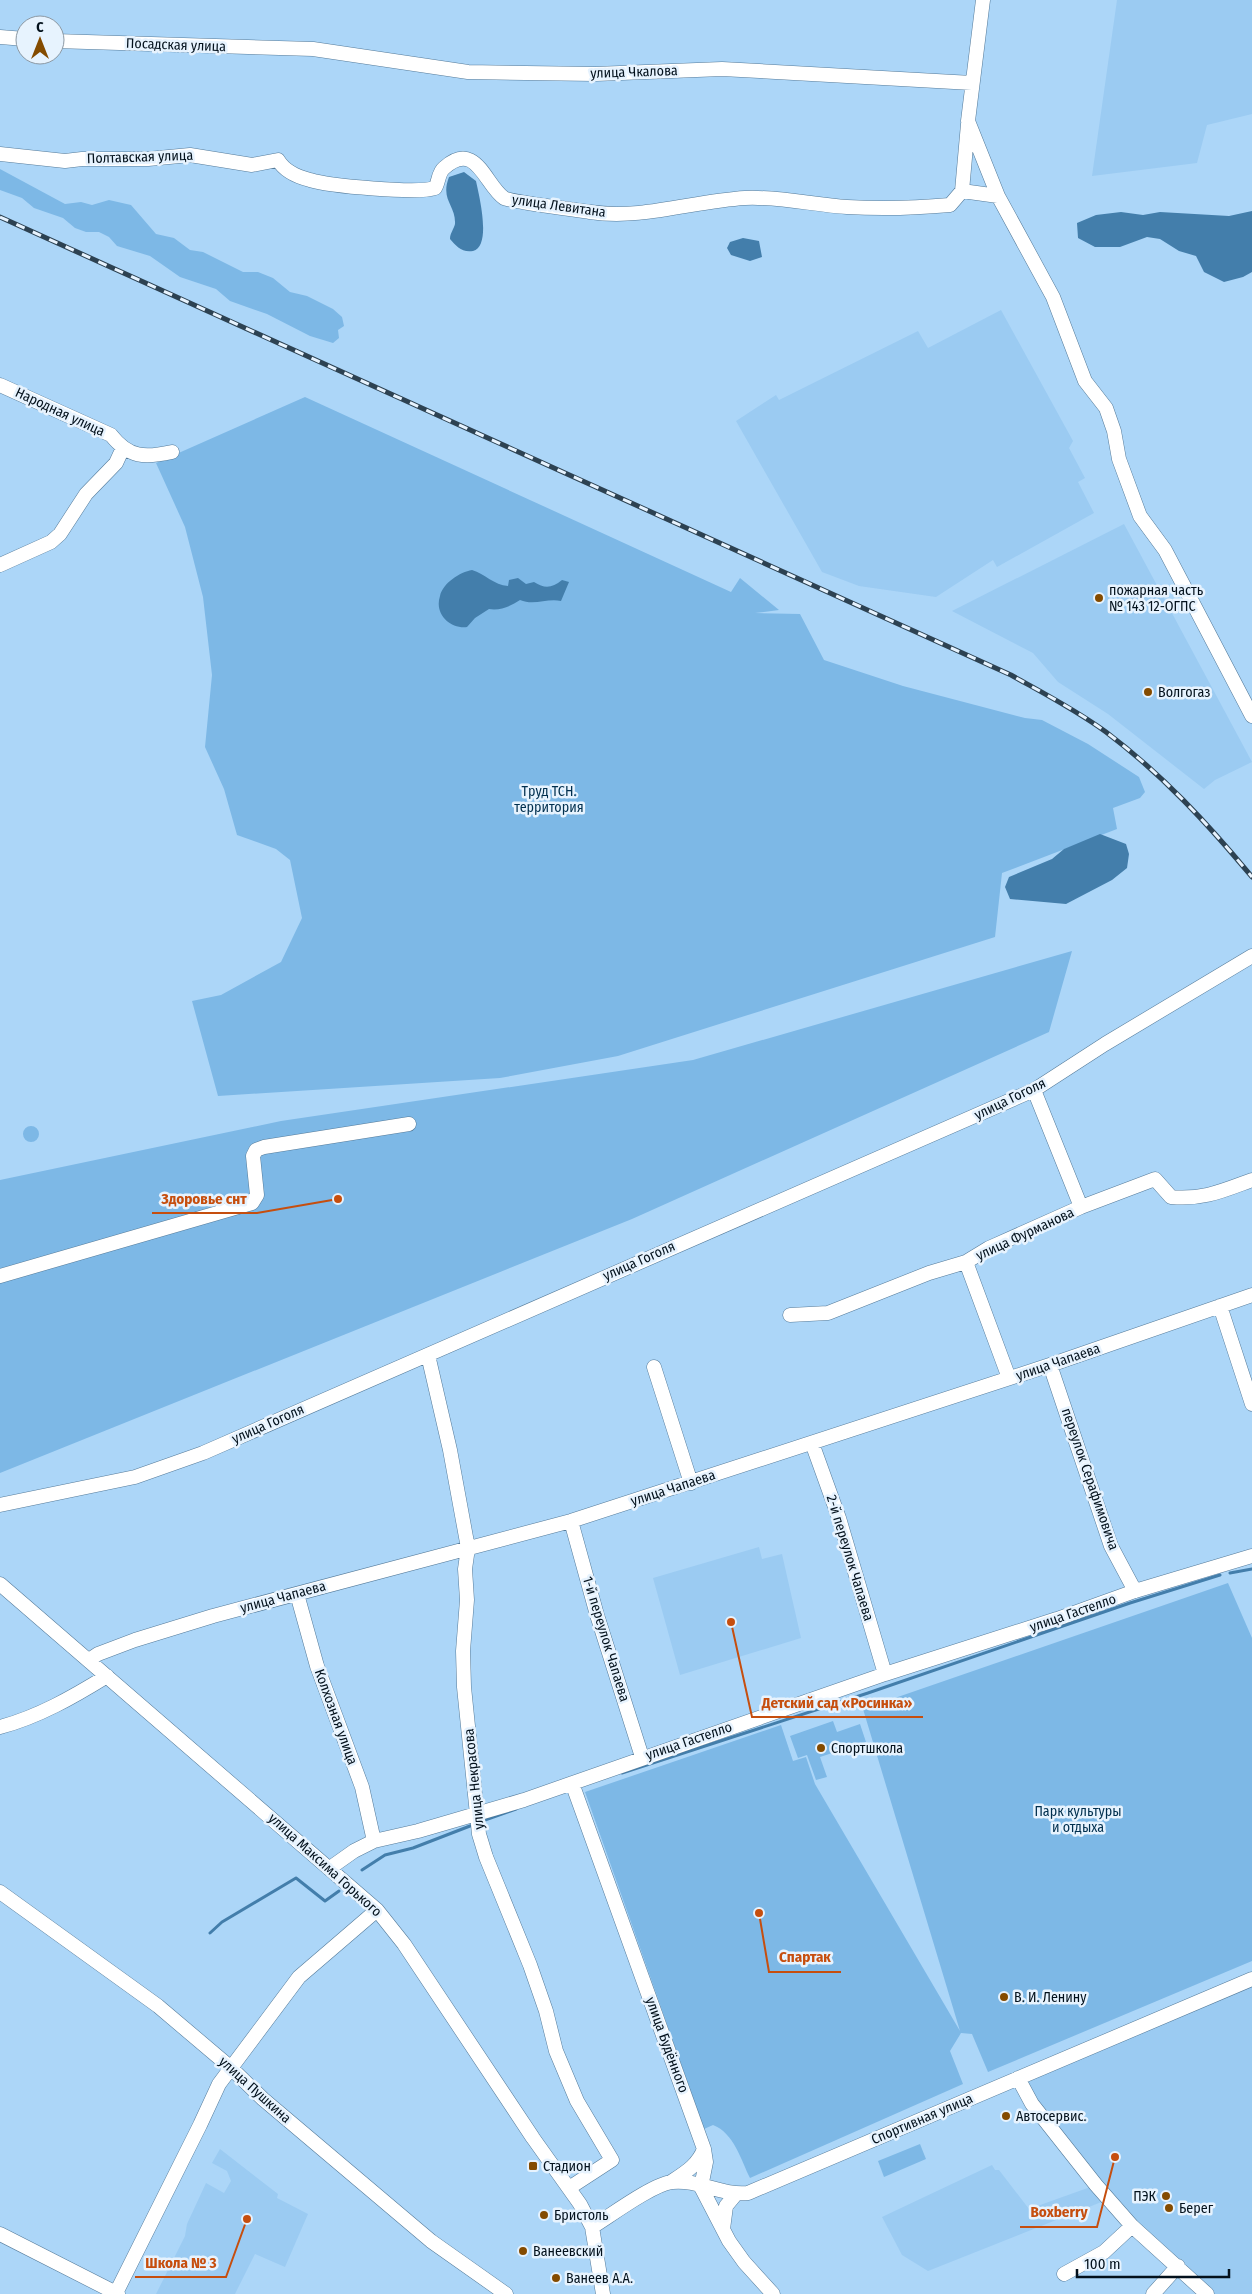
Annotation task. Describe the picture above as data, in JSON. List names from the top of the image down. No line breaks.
{"streets":{"street":["Посадская улица","улица Чкалова","Полтавская улица","улица Левитана","Народная улица","улица Гоголя","улица Фурманова","улица Чапаева","переулок Серафимовича","2-й переулок Чапаева","улица Гастелло","1-й переулок Чапаева","Колхозная улица","улица Некрасова","улица Максима Горького","улица Будённого","улица Пушкина","Спортивная улица"]},"crossings":[["Посадская улица","улица Чкалова"],["Полтавская улица","улица Левитана"],["улица Гоголя","улица Некрасова"],["улица Чапаева","переулок Серафимовича"],["улица Чапаева","2-й переулок Чапаева"],["улица Чапаева","1-й переулок Чапаева"],["улица Чапаева","Колхозная улица"],["улица Чапаева","улица Некрасова"],["улица Чапаева","улица Максима Горького"],["переулок Серафимовича","улица Гастелло"],["2-й переулок Чапаева","улица Гастелло"],["улица Гастелло","1-й переулок Чапаева"],["улица Гастелло","Колхозная улица"],["улица Гастелло","улица Некрасова"],["улица Гастелло","улица Максима Горького"],["улица Гастелло","улица Будённого"],["улица Некрасова","улица Максима Горького"],["улица Будённого","Спортивная улица"]],"parks":["Труд ТСН. территория","Парк культуры и отдыха"],"places":{"other":["пожарная часть № 143 12-ОГПС","Волгогаз","Здоровье снт","Детский сад «Росинка»","Спортшкола","Спартак","В. И. Ленину","Автосервис.","Boxberry","ПЭК","Берег","Бристоль","Школа № 3","Ванеевский","Ванеев А.А."],"transit":["Стадион"]},"scale_bar":"100 m","north":"top"}
